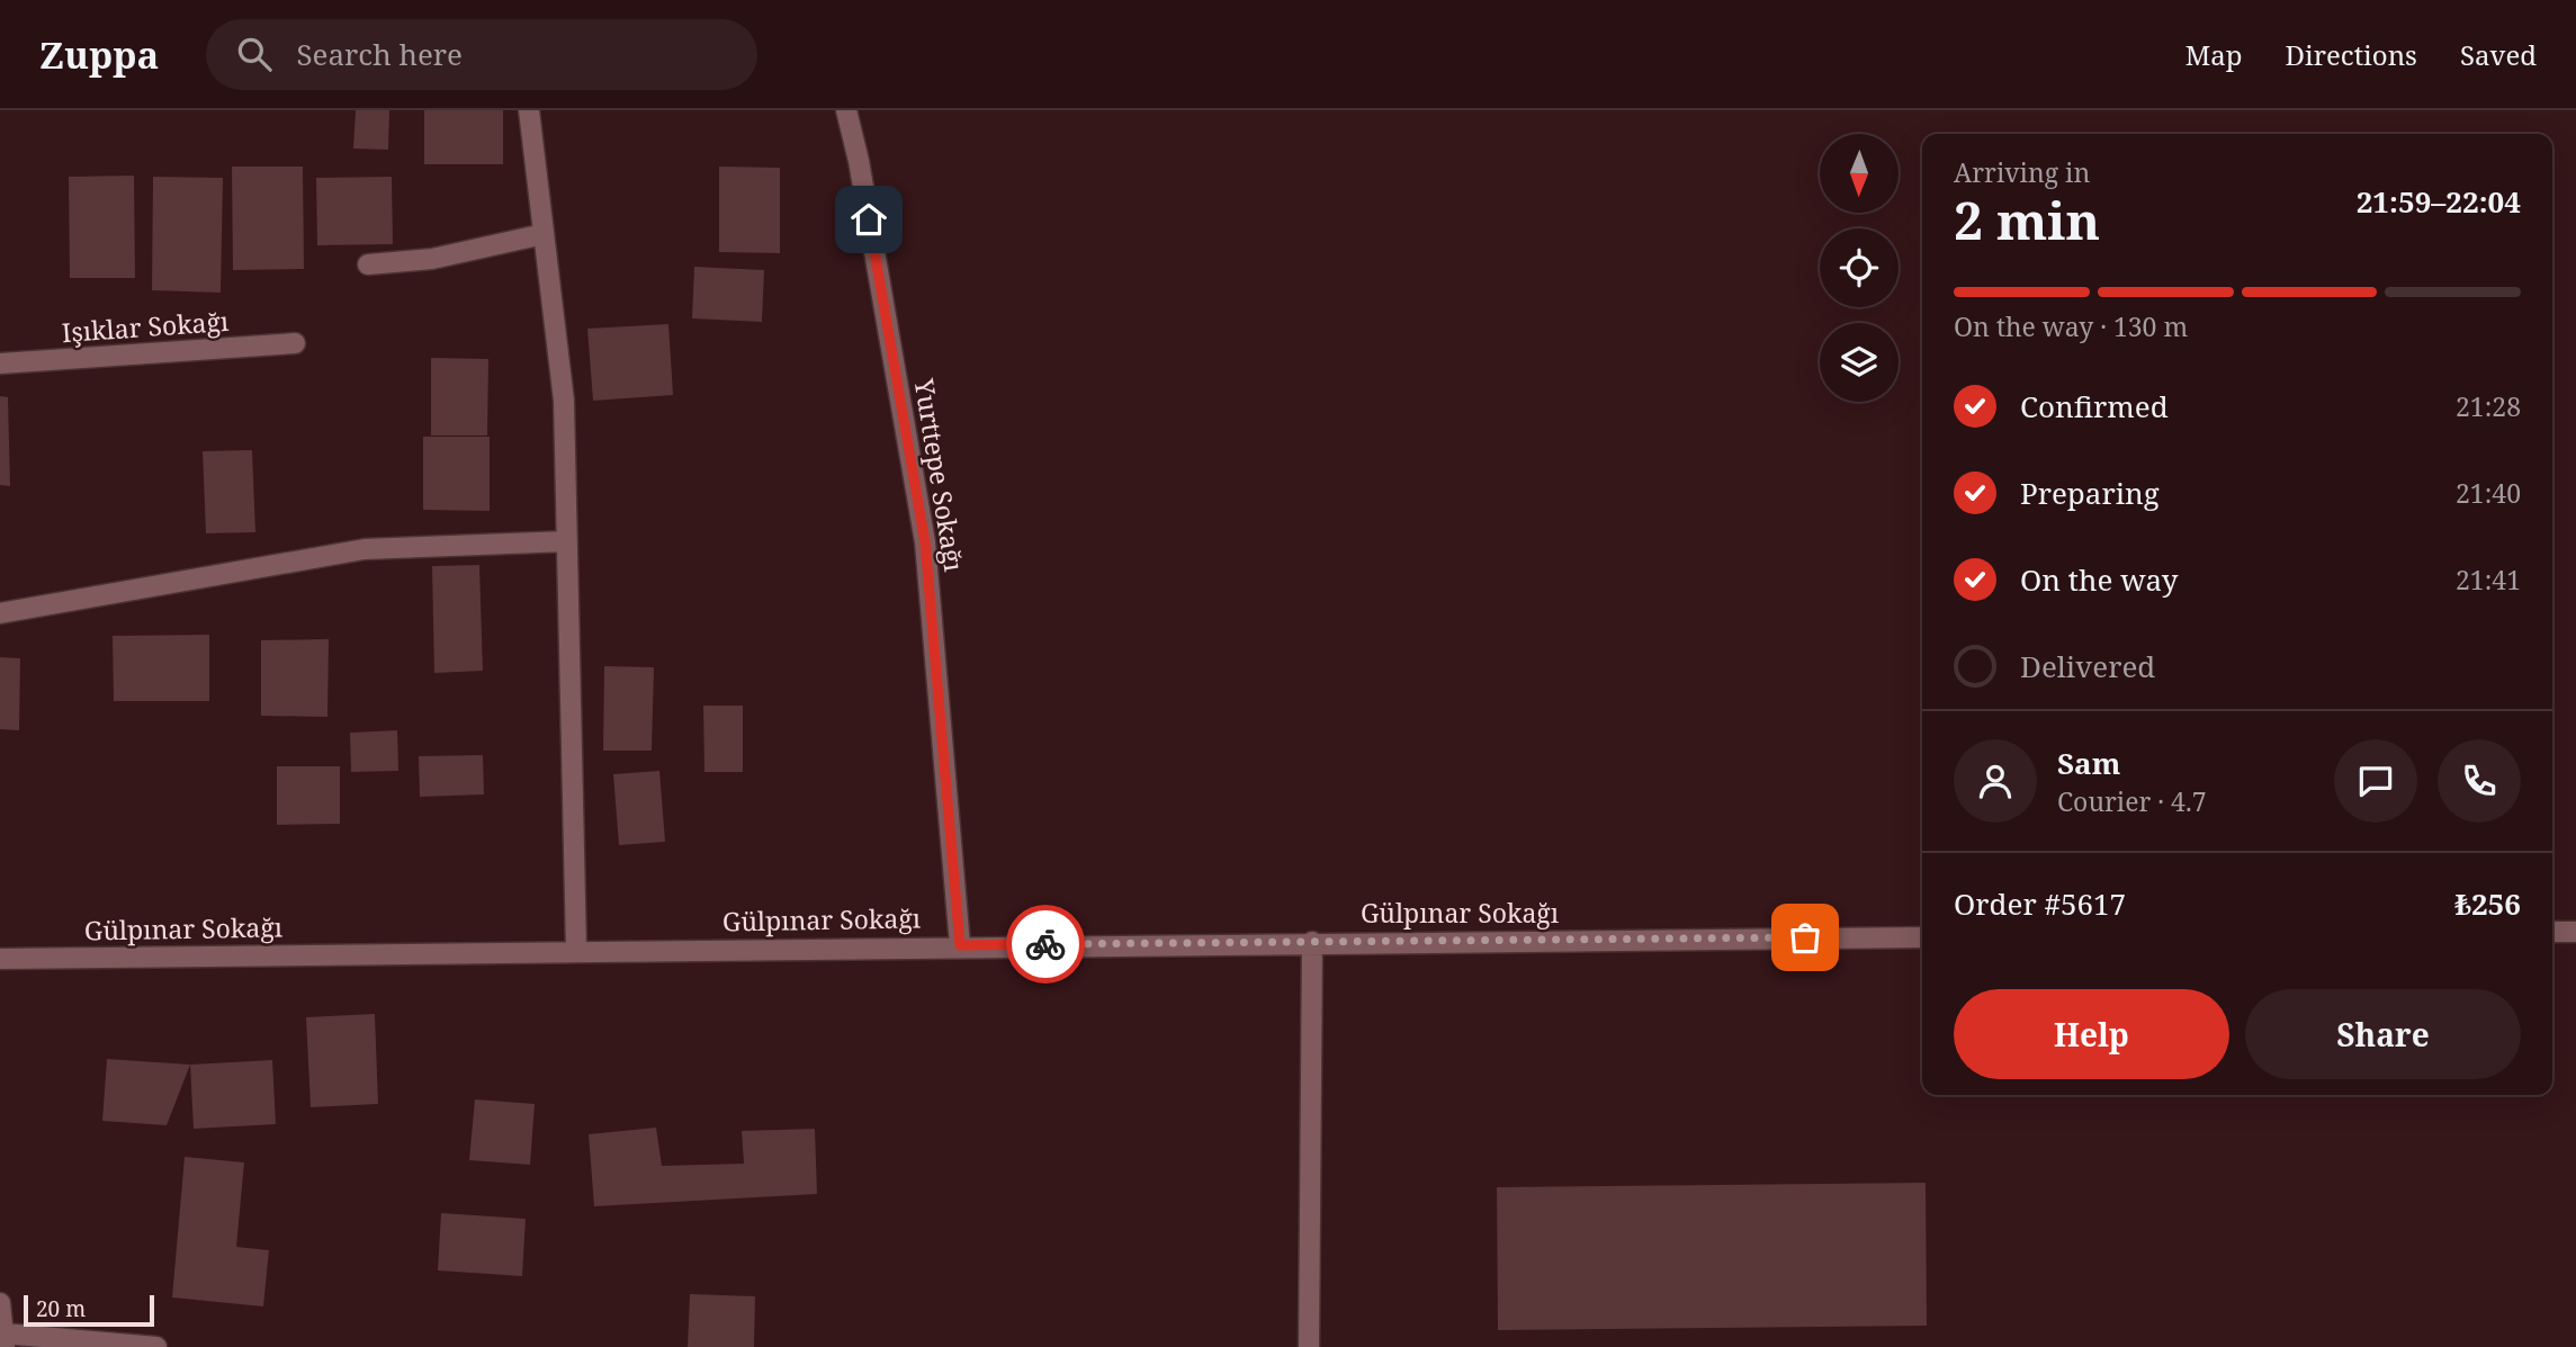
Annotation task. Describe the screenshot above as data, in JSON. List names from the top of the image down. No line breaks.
{"streets":{"street":["Işıklar Sokağı","Yurttepe Sokağı","Gülpınar Sokağı"]},"crossings":[["Yurttepe Sokağı","Gülpınar Sokağı"]],"scale_bar":"20 m","north":"bottom","page":{"header":"Zuppa","search":"Search here","nav":["Map","Directions","Saved"],"heading":["2 min","Arriving in","21:59–22:04"],"panel":["Sam","Courier · 4.7","Order #5617","₺256"],"bar":"On the way · 130 m","list":[["Confirmed","21:28"],["Preparing","21:40"],["On the way","21:41"],"Delivered"],"buttons":["Help","Share"],"scale":"20 m"}}
